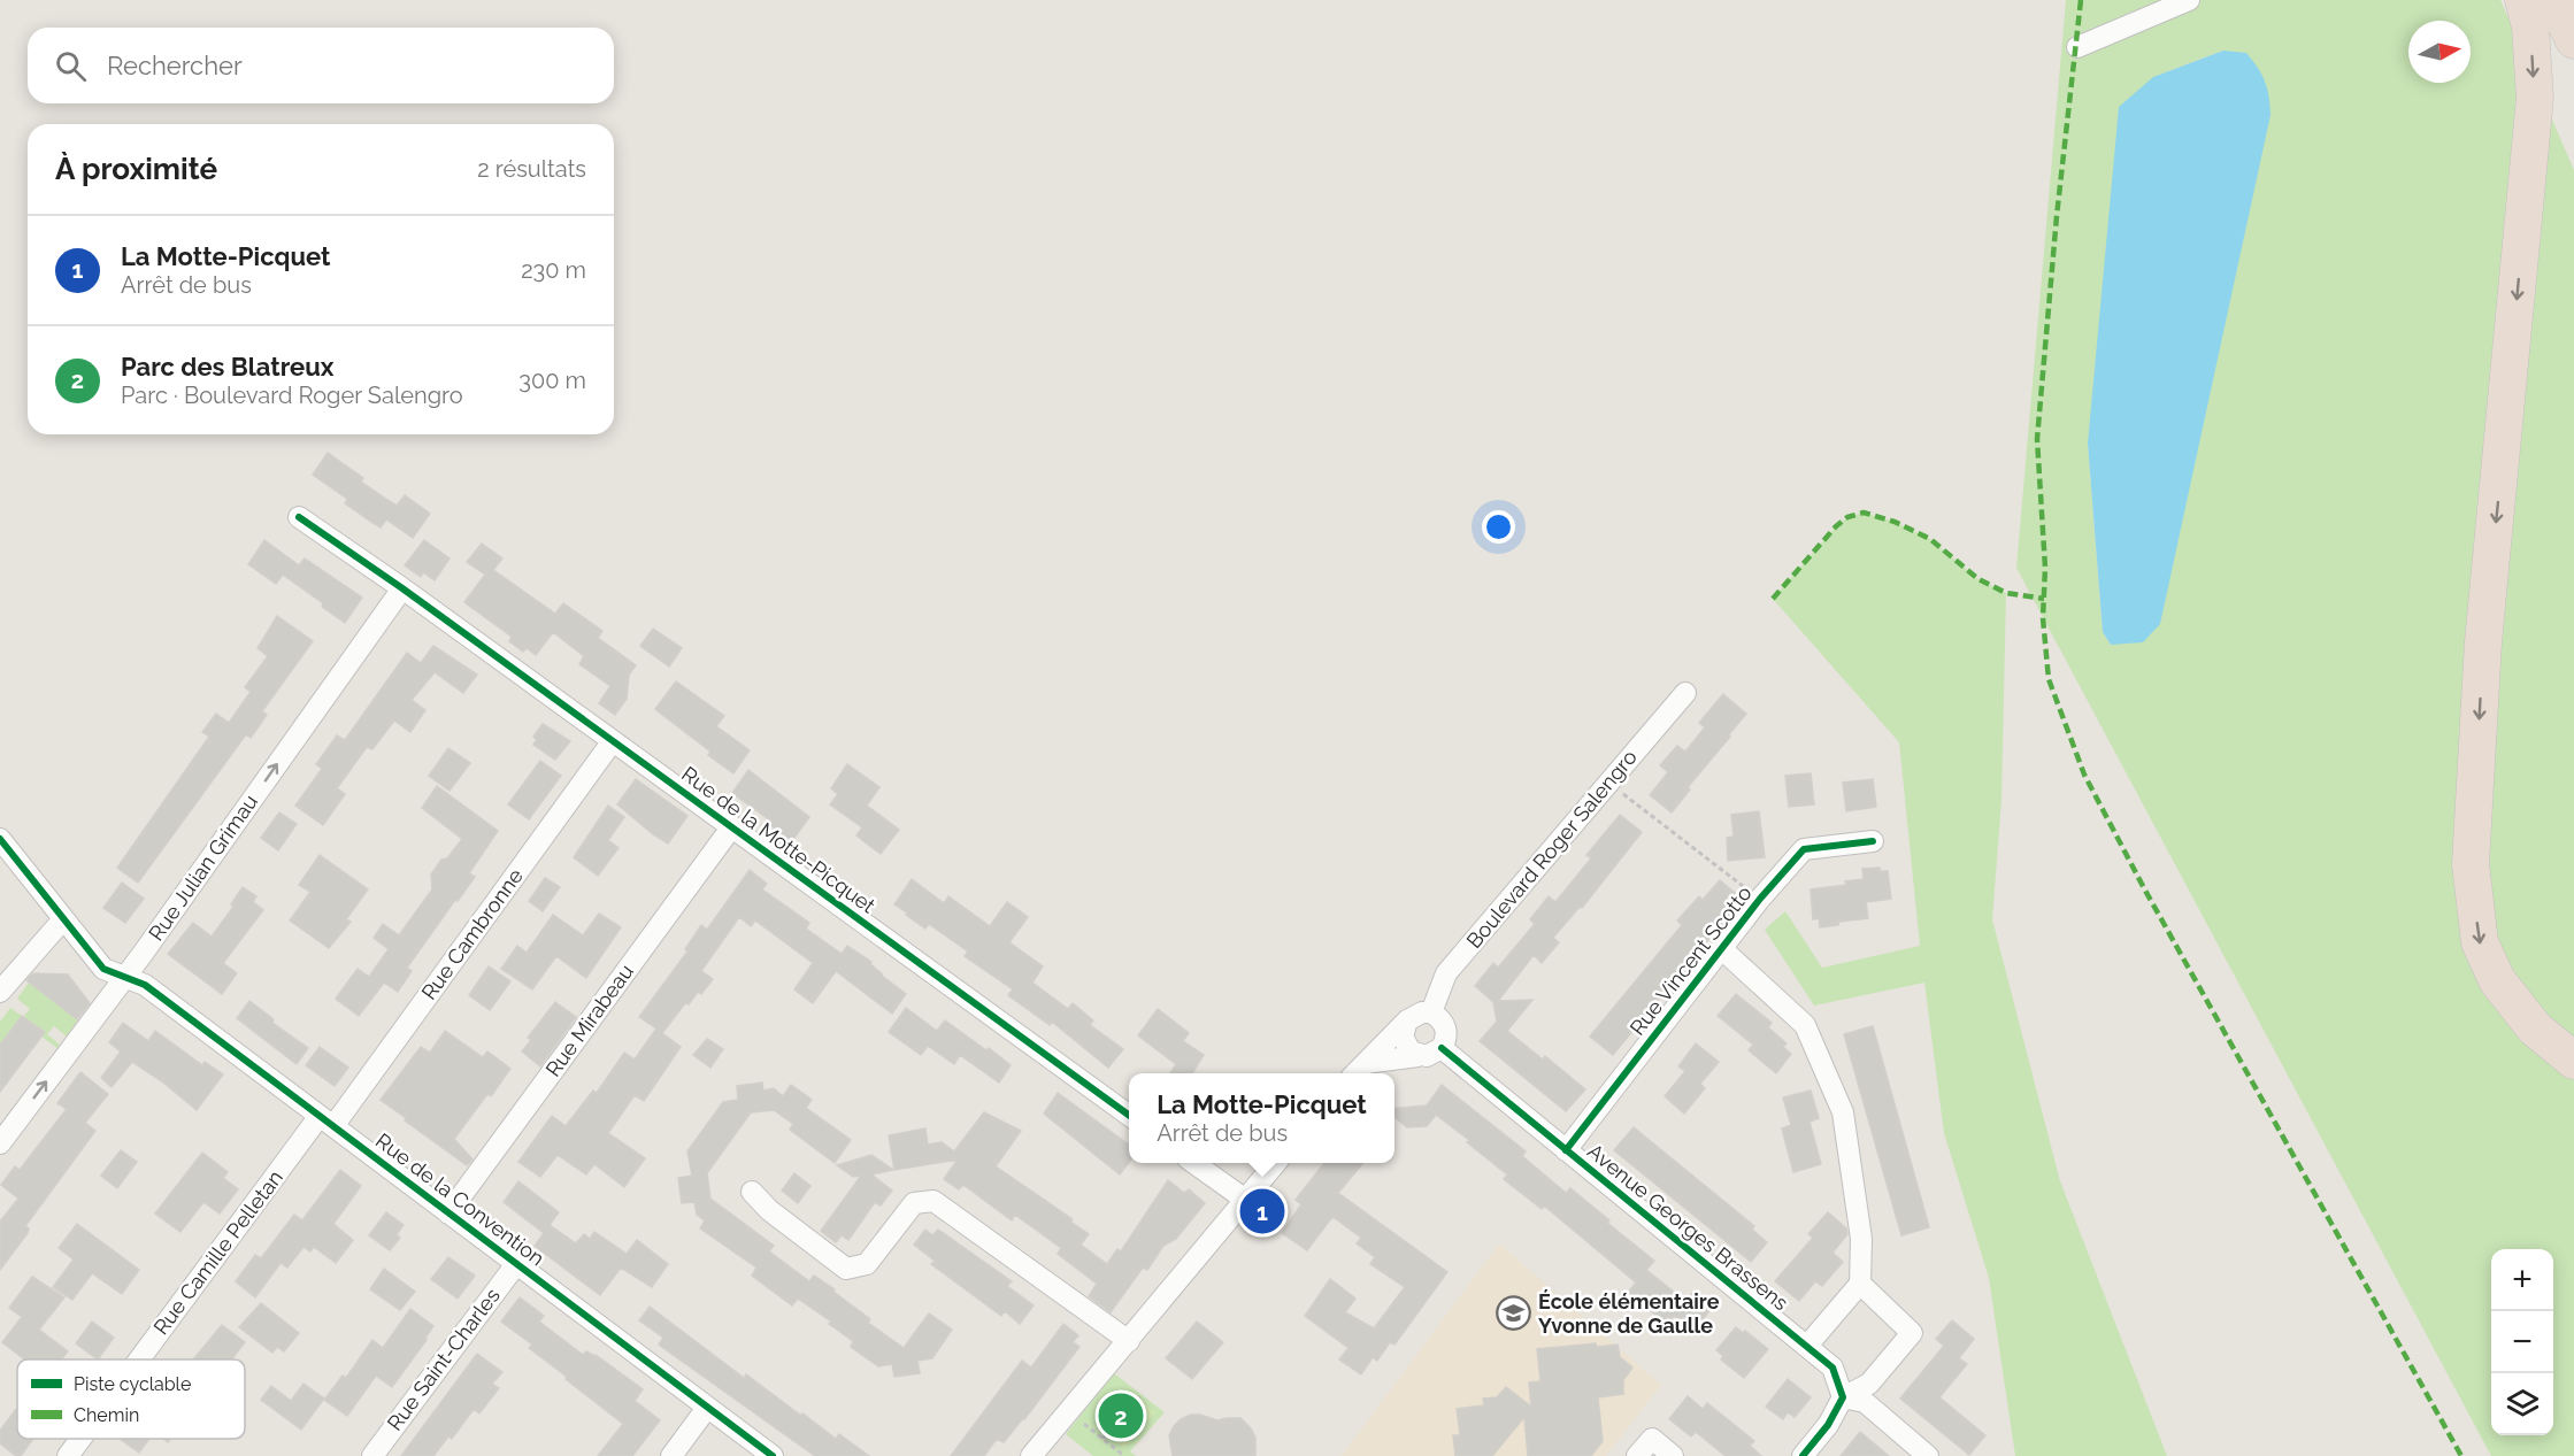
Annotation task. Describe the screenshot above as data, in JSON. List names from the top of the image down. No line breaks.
{"streets":{"street":["Rue de la Motte-Picquet","Boulevard Roger Salengro","Rue Julian Grimau","Rue Cambronne","Rue Vincent Scotto","Rue Mirabeau","Rue de la Convention","Avenue Georges Brassens","Rue Camille Pelletan","Rue Saint-Charles"]},"crossings":[["Rue de la Motte-Picquet","Rue Julian Grimau"],["Rue de la Motte-Picquet","Rue Cambronne"],["Rue de la Motte-Picquet","Rue Mirabeau"],["Boulevard Roger Salengro","Avenue Georges Brassens"],["Rue Julian Grimau","Rue de la Convention"],["Rue Cambronne","Rue de la Convention"],["Rue Cambronne","Rue Camille Pelletan"],["Rue Vincent Scotto","Avenue Georges Brassens"],["Rue Mirabeau","Rue de la Convention"],["Rue de la Convention","Rue Camille Pelletan"],["Rue de la Convention","Rue Saint-Charles"]],"one_way":["Rue Julian Grimau"],"places":{"school or university":["École élémentaire Yvonne de Gaulle"]},"legend":["Piste cyclable","Chemin"],"north":"right","page":{"search":"Rechercher","heading":["À proximité","2 résultats"],"list":[{"mark":"1","name":"La Motte-Picquet","note":"Arrêt de bus","value":"230 m"},{"mark":"2","name":"Parc des Blatreux","note":"Parc · Boulevard Roger Salengro","value":"300 m"}],"popup":["La Motte-Picquet","Arrêt de bus"],"pins":["1","2"],"map_buttons":["+","−"]}}
